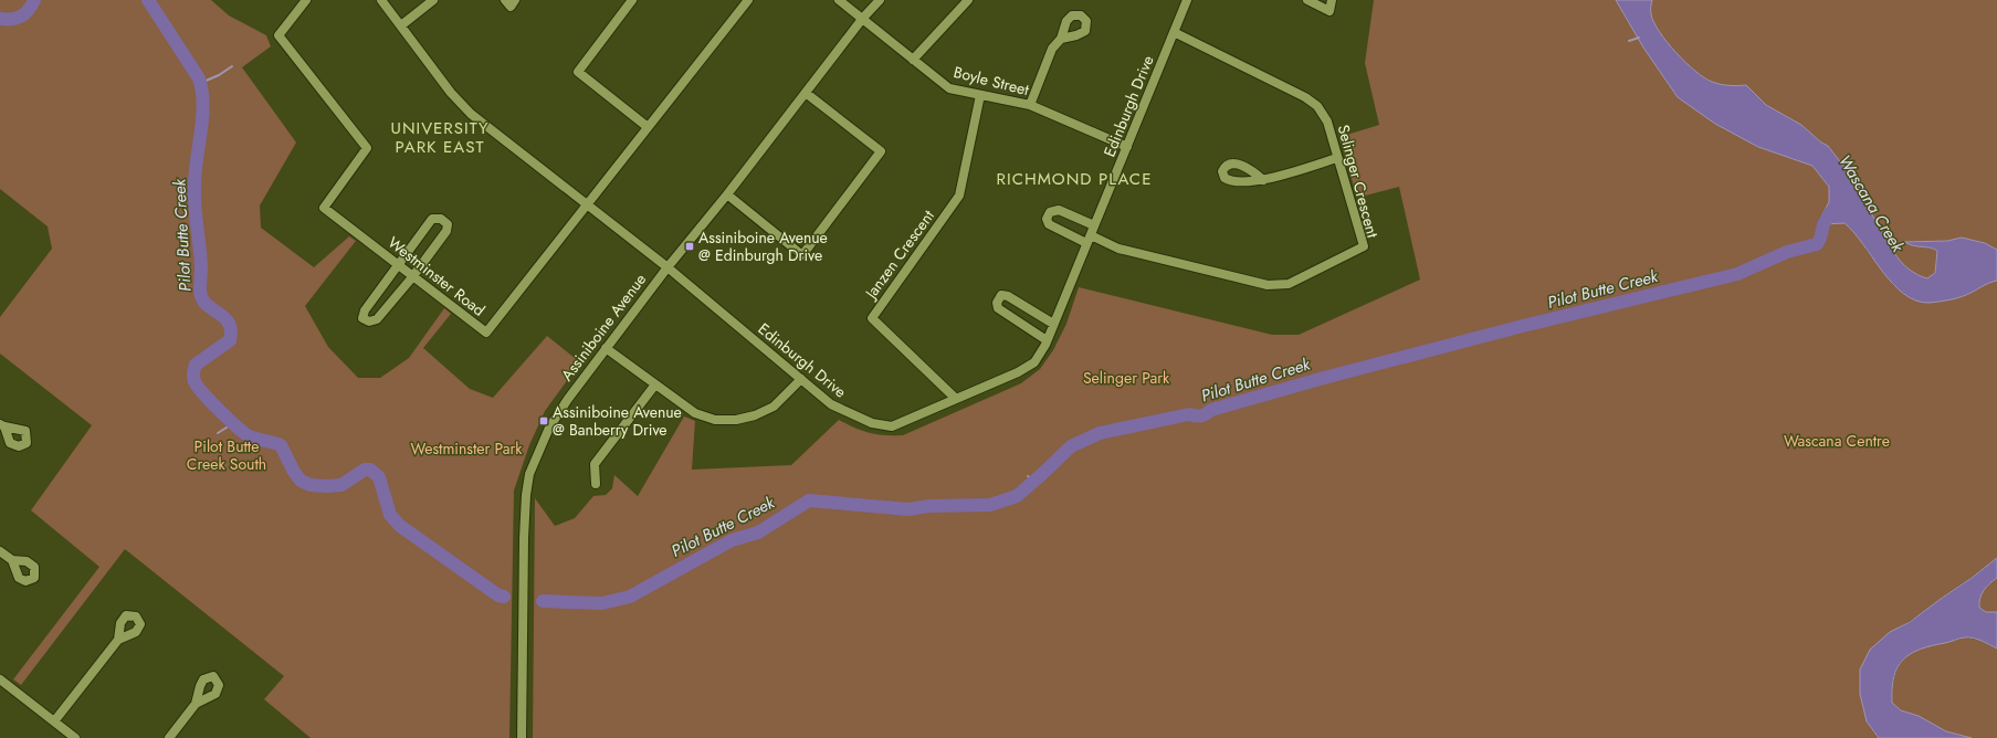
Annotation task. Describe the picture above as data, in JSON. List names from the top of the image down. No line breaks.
{"streets":{"street":["Boyle Street","Edinburgh Drive","Selinger Crescent","Janzen Crescent","Westminster Road","Assiniboine Avenue"]},"crossings":[["Boyle Street","Edinburgh Drive"],["Boyle Street","Janzen Crescent"],["Boyle Street","Assiniboine Avenue"],["Edinburgh Drive","Selinger Crescent"],["Edinburgh Drive","Janzen Crescent"],["Edinburgh Drive","Westminster Road"],["Edinburgh Drive","Assiniboine Avenue"]],"districts":["UNIVERSITY PARK EAST","RICHMOND PLACE"],"water":["Wascana Creek","Pilot Butte Creek"],"parks":["Selinger Park","Wascana Centre","Pilot Butte Creek South","Westminster Park"],"places":{"transit":["Assiniboine Avenue @ Edinburgh Drive","Assiniboine Avenue @ Banberry Drive"]}}
